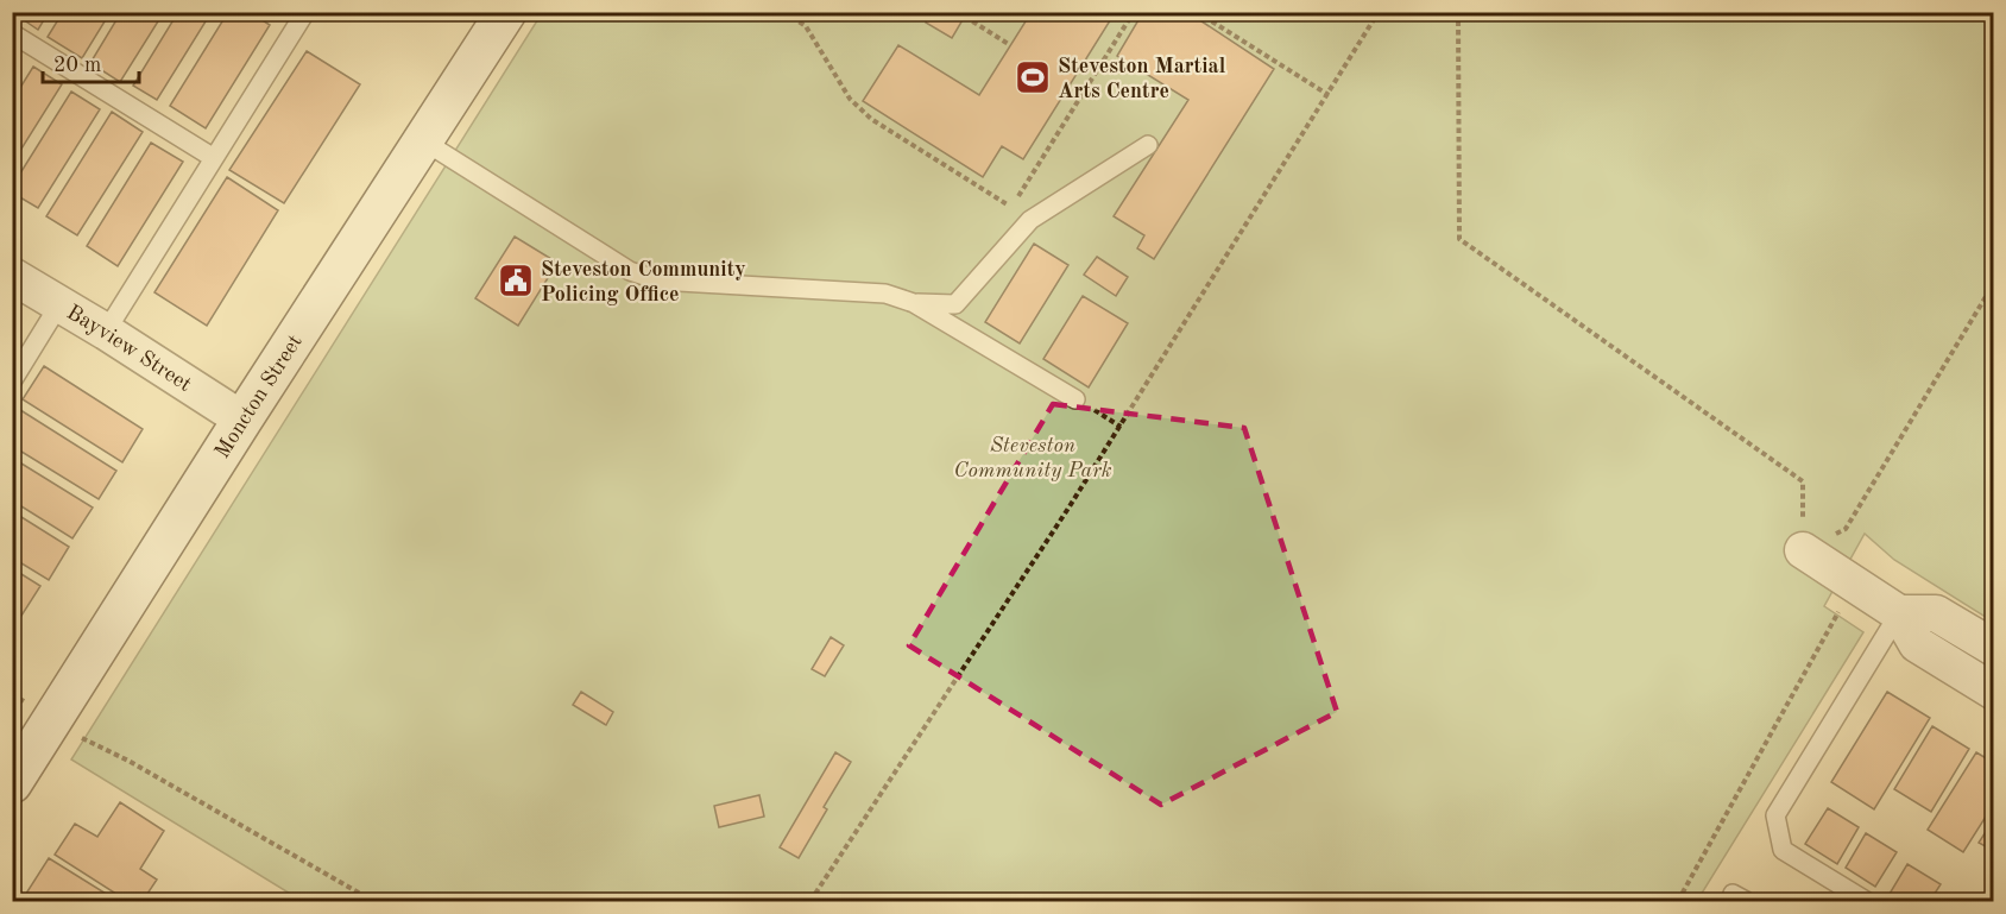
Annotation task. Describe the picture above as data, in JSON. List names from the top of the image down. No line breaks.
{"streets":{"street":["Bayview Street","Moncton Street"]},"crossings":[["Bayview Street","Moncton Street"]],"parks":["Steveston Community Park"],"places":{"sports":["Steveston Martial Arts Centre"],"public building":["Steveston Community Policing Office"]},"scale_bar":"20 m"}
